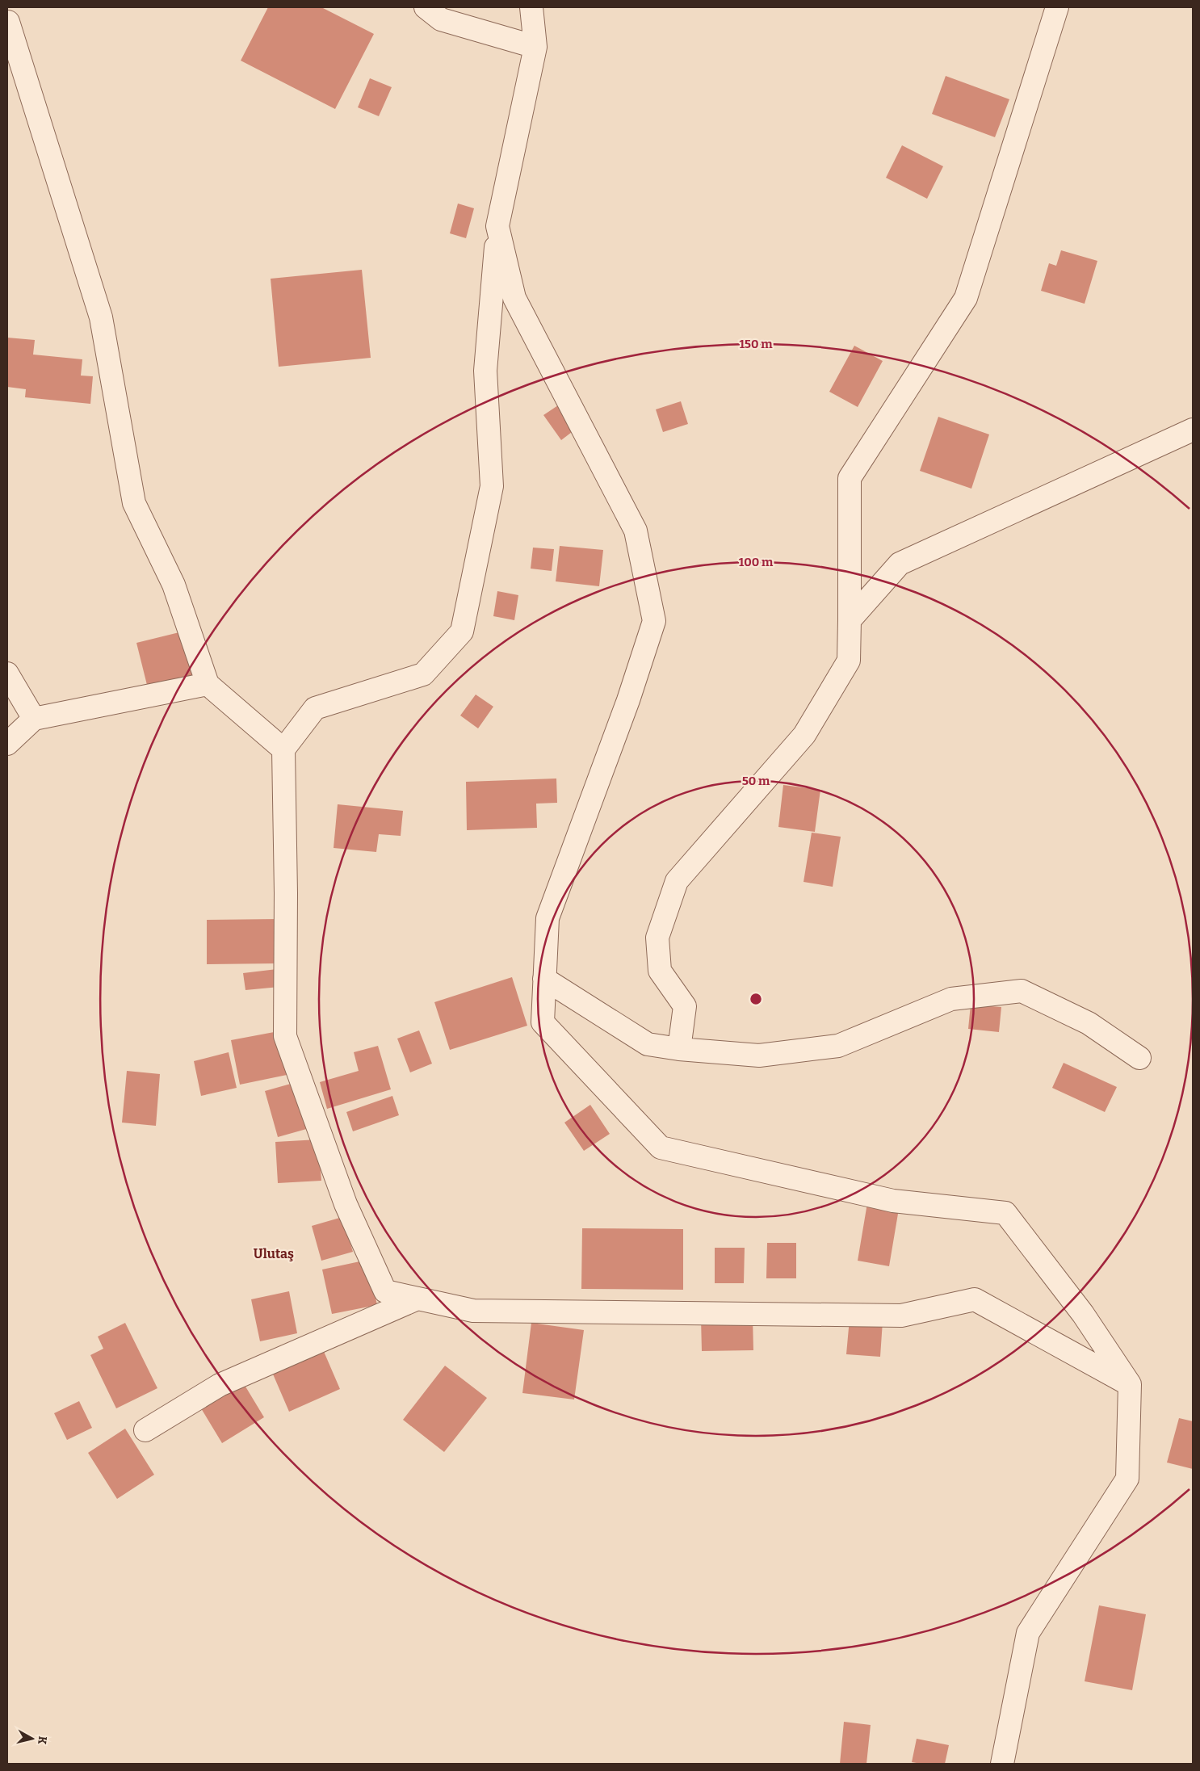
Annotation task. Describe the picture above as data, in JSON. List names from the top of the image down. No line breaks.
{"districts":["Ulutaş"],"north":"right","rings":["150 m","100 m","50 m"]}
